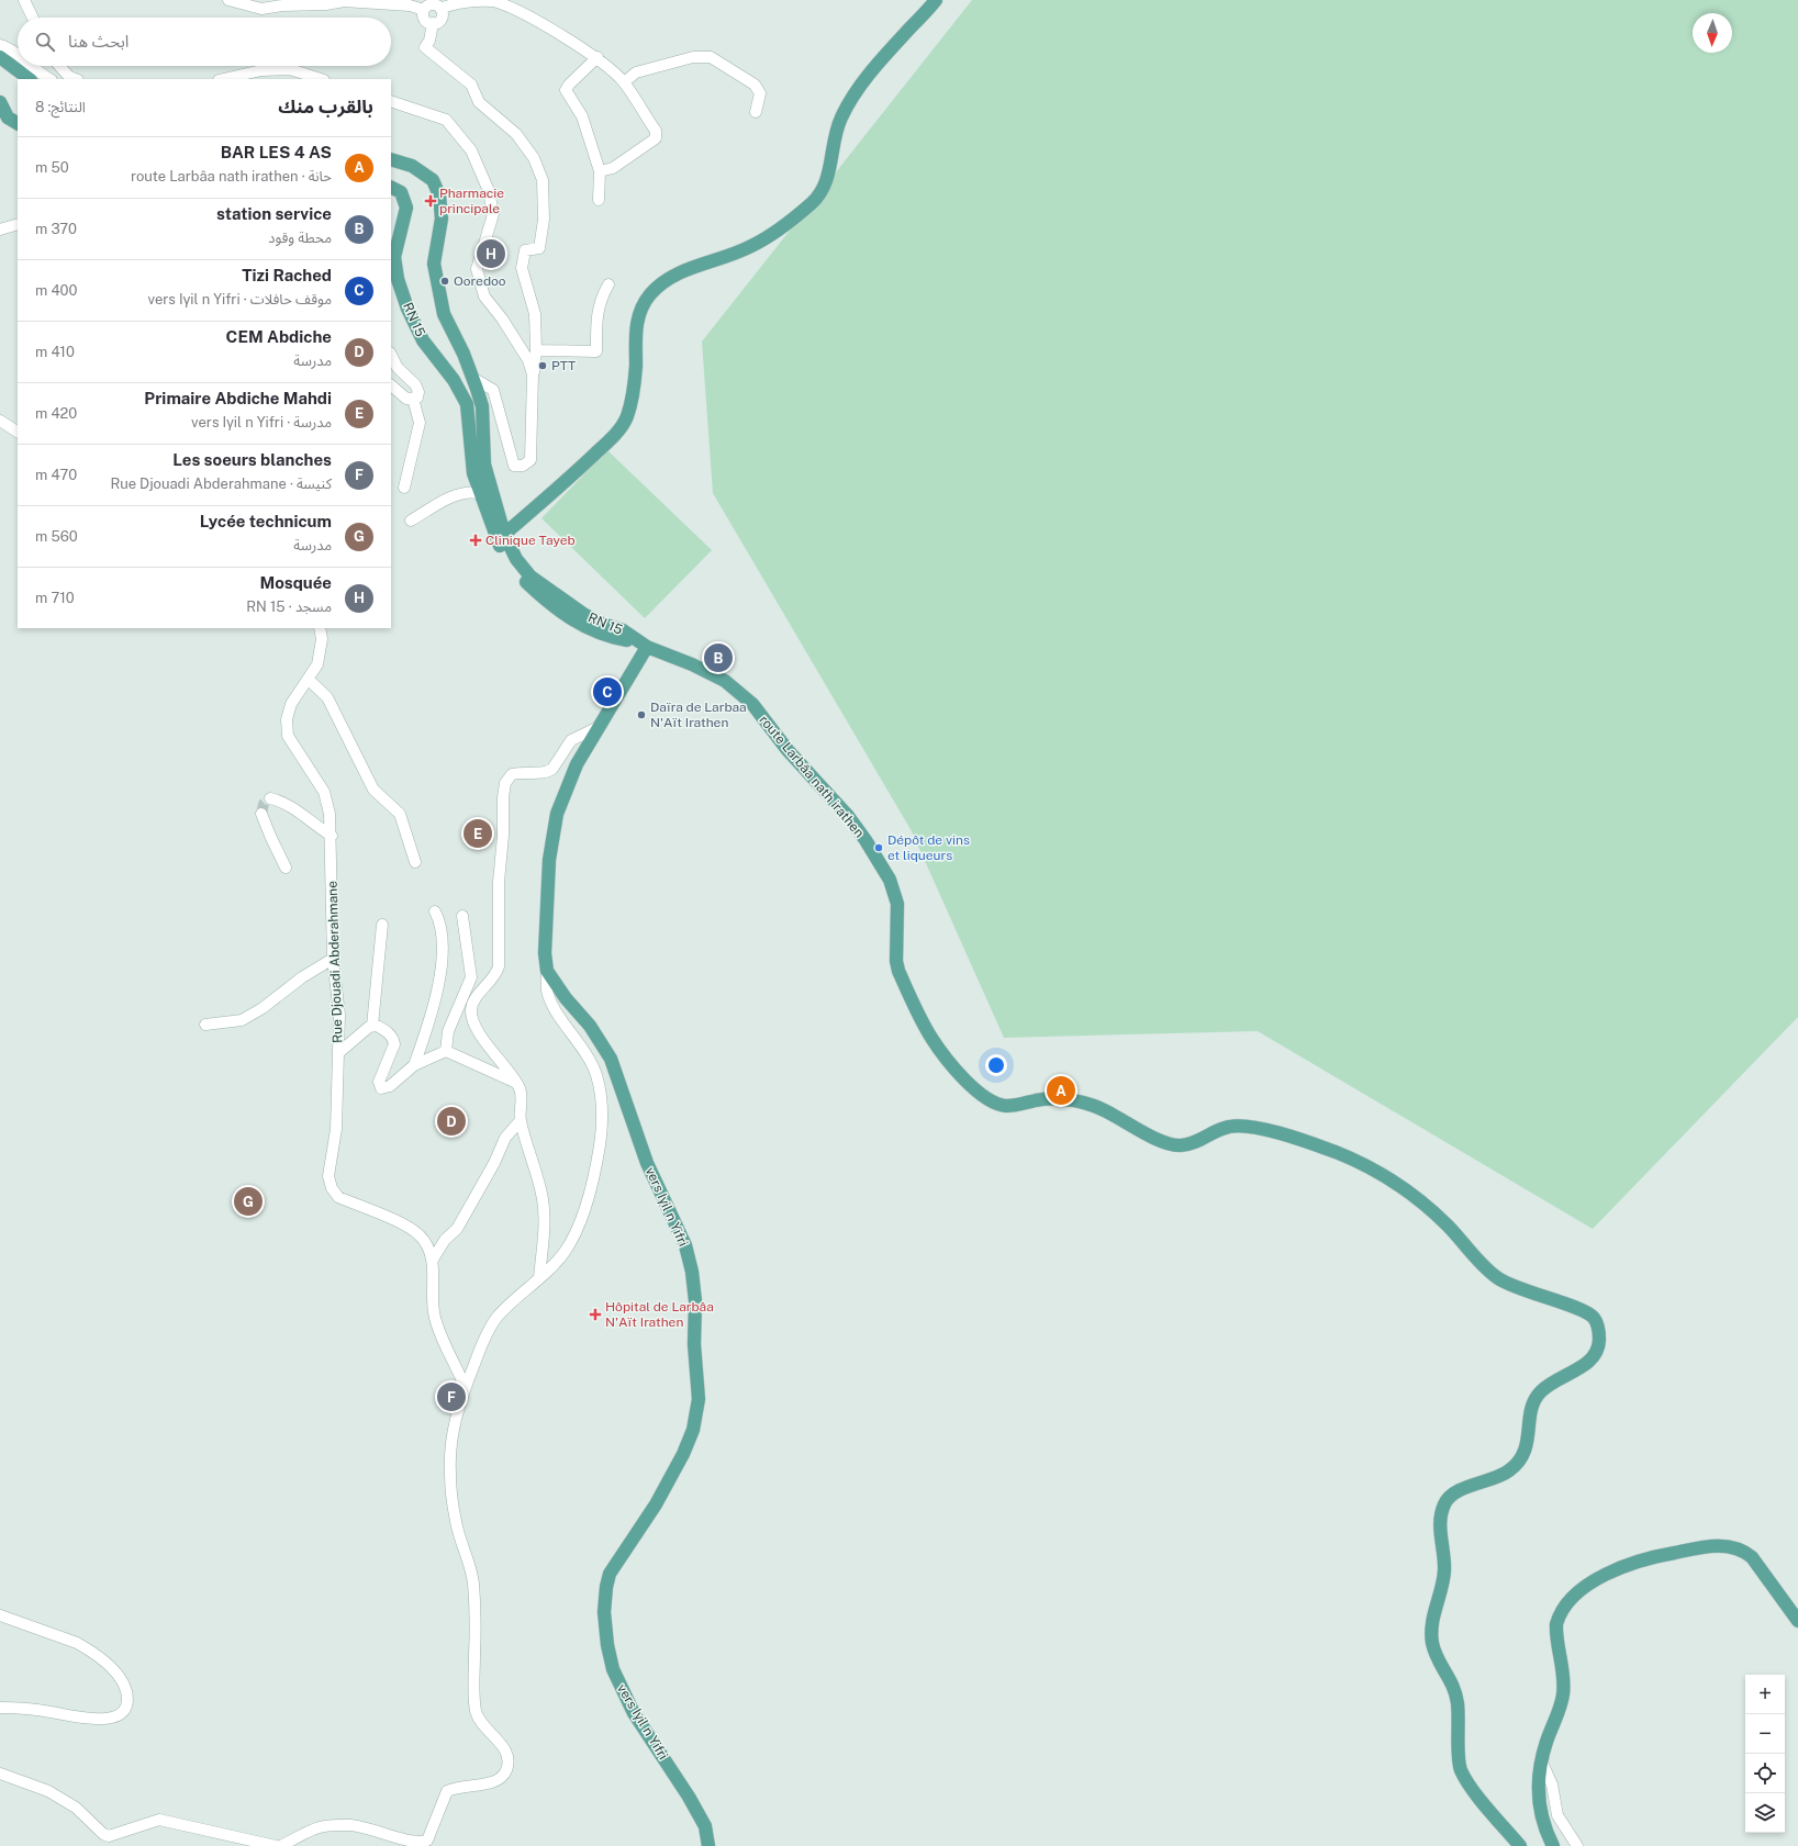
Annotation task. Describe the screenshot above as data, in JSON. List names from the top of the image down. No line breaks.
{"streets":{"main road":["RN 15","route Larbâa nath irathen","vers Iγil n Yifri"],"street":["Rue Djouadi Abderahmane"]},"crossings":[["RN 15","route Larbâa nath irathen"],["RN 15","vers Iγil n Yifri"],["route Larbâa nath irathen","vers Iγil n Yifri"]],"places":{"health":["Pharmacie principale","Clinique Tayeb","Hôpital de Larbâa N'Aït Irathen"],"other":["Ooredoo","PTT","Daïra de Larbaa N'Aït Irathen","Dépôt de vins et liqueurs"]},"north":"bottom","page":{"search":"ابحث هنا","heading":["بالقرب منك","النتائج: 8"],"list":[{"mark":"A","name":"BAR LES 4 AS","note":"حانة · route Larbâa nath irathen","value":"50 m"},{"mark":"B","name":"station service","note":"محطة وقود","value":"370 m"},{"mark":"C","name":"Tizi Rached","note":"موقف حافلات · vers Iγil n Yifri","value":"400 m"},{"mark":"D","name":"CEM Abdiche","note":"مدرسة","value":"410 m"},{"mark":"E","name":"Primaire Abdiche Mahdi","note":"مدرسة · vers Iγil n Yifri","value":"420 m"},{"mark":"F","name":"Les soeurs blanches","note":"كنيسة · Rue Djouadi Abderahmane","value":"470 m"},{"mark":"G","name":"Lycée technicum","note":"مدرسة","value":"560 m"},{"mark":"H","name":"Mosquée","note":"مسجد · RN 15","value":"710 m"}],"pins":["H","B","C","E","A","D","G","F"],"map_buttons":["+","−"]}}
